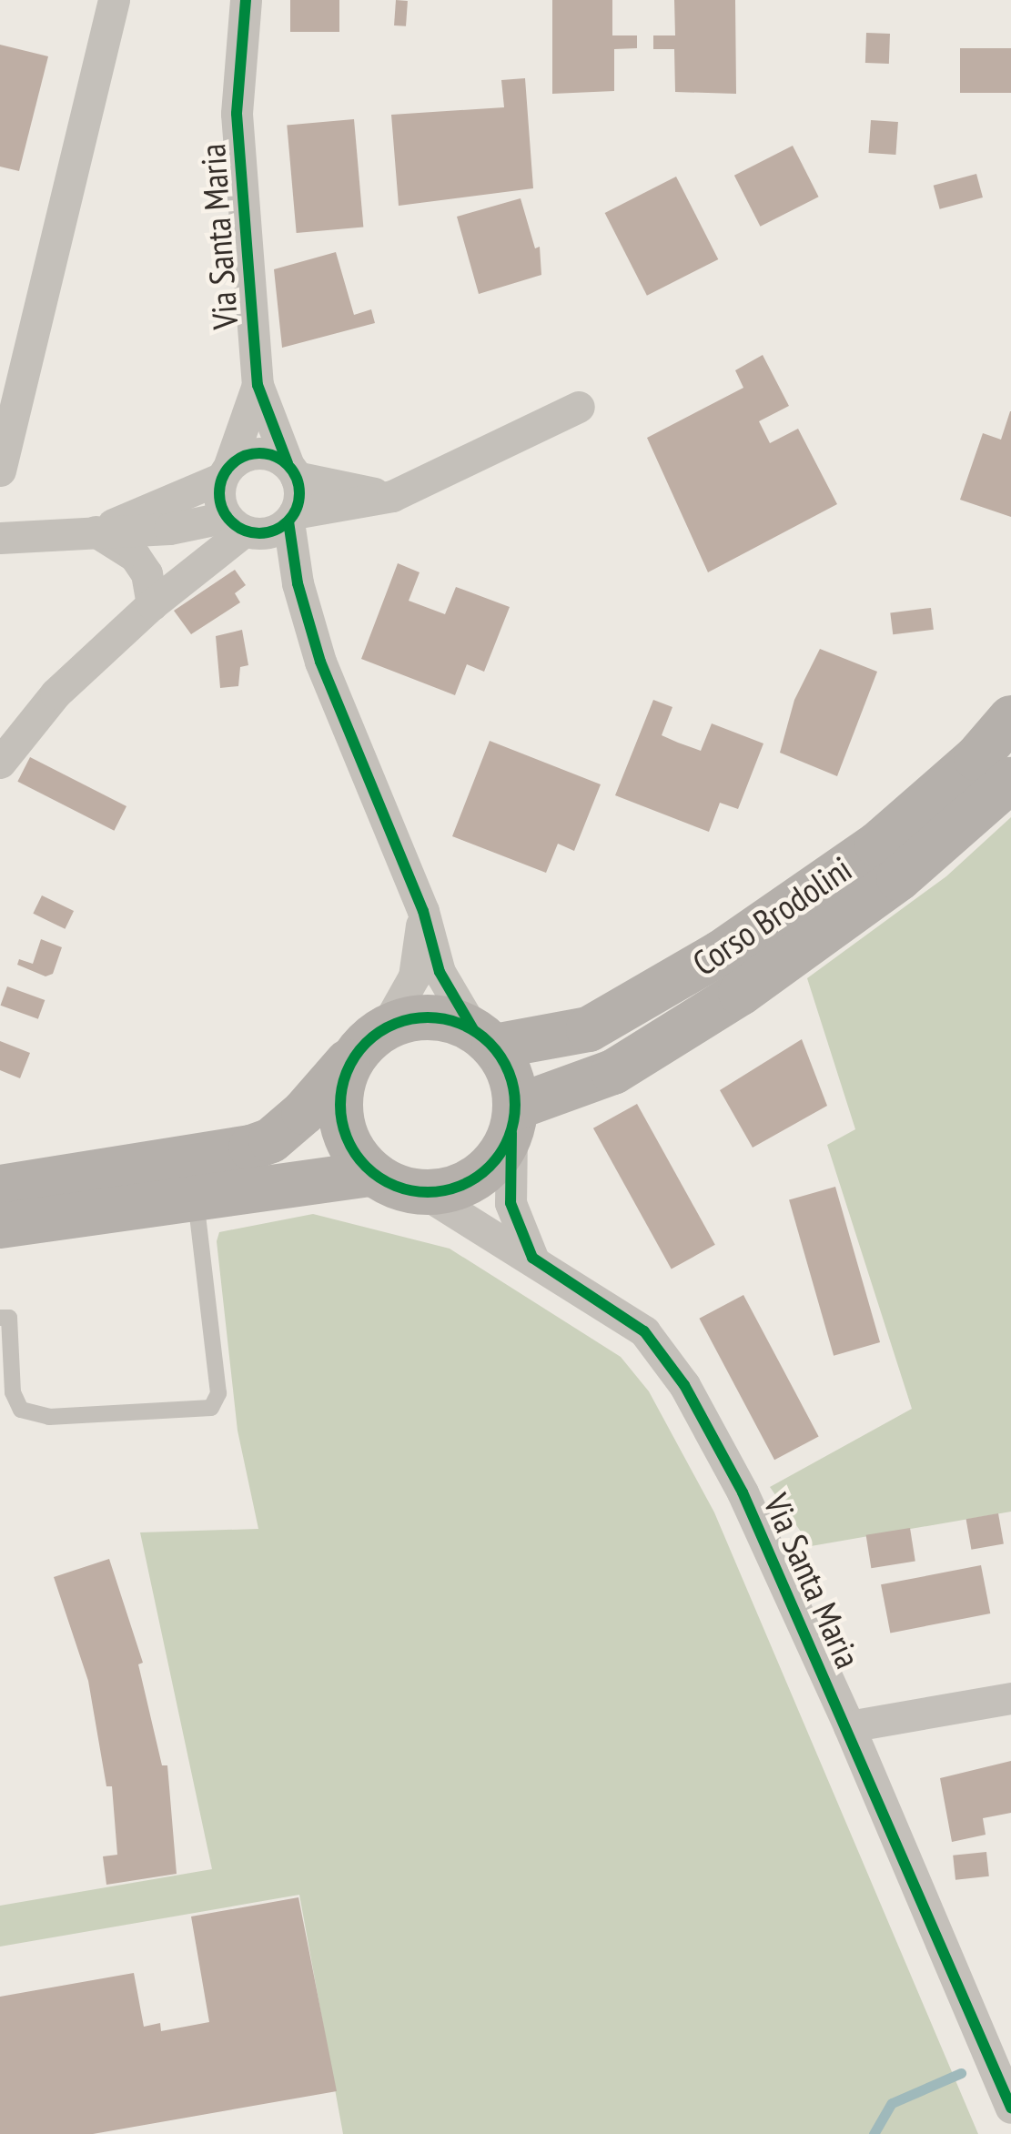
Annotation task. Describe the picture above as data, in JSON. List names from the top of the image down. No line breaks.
{"streets":{"main road":["Corso Brodolini"],"street":["Via Santa Maria"]},"crossings":[["Via Santa Maria","Corso Brodolini"]]}
